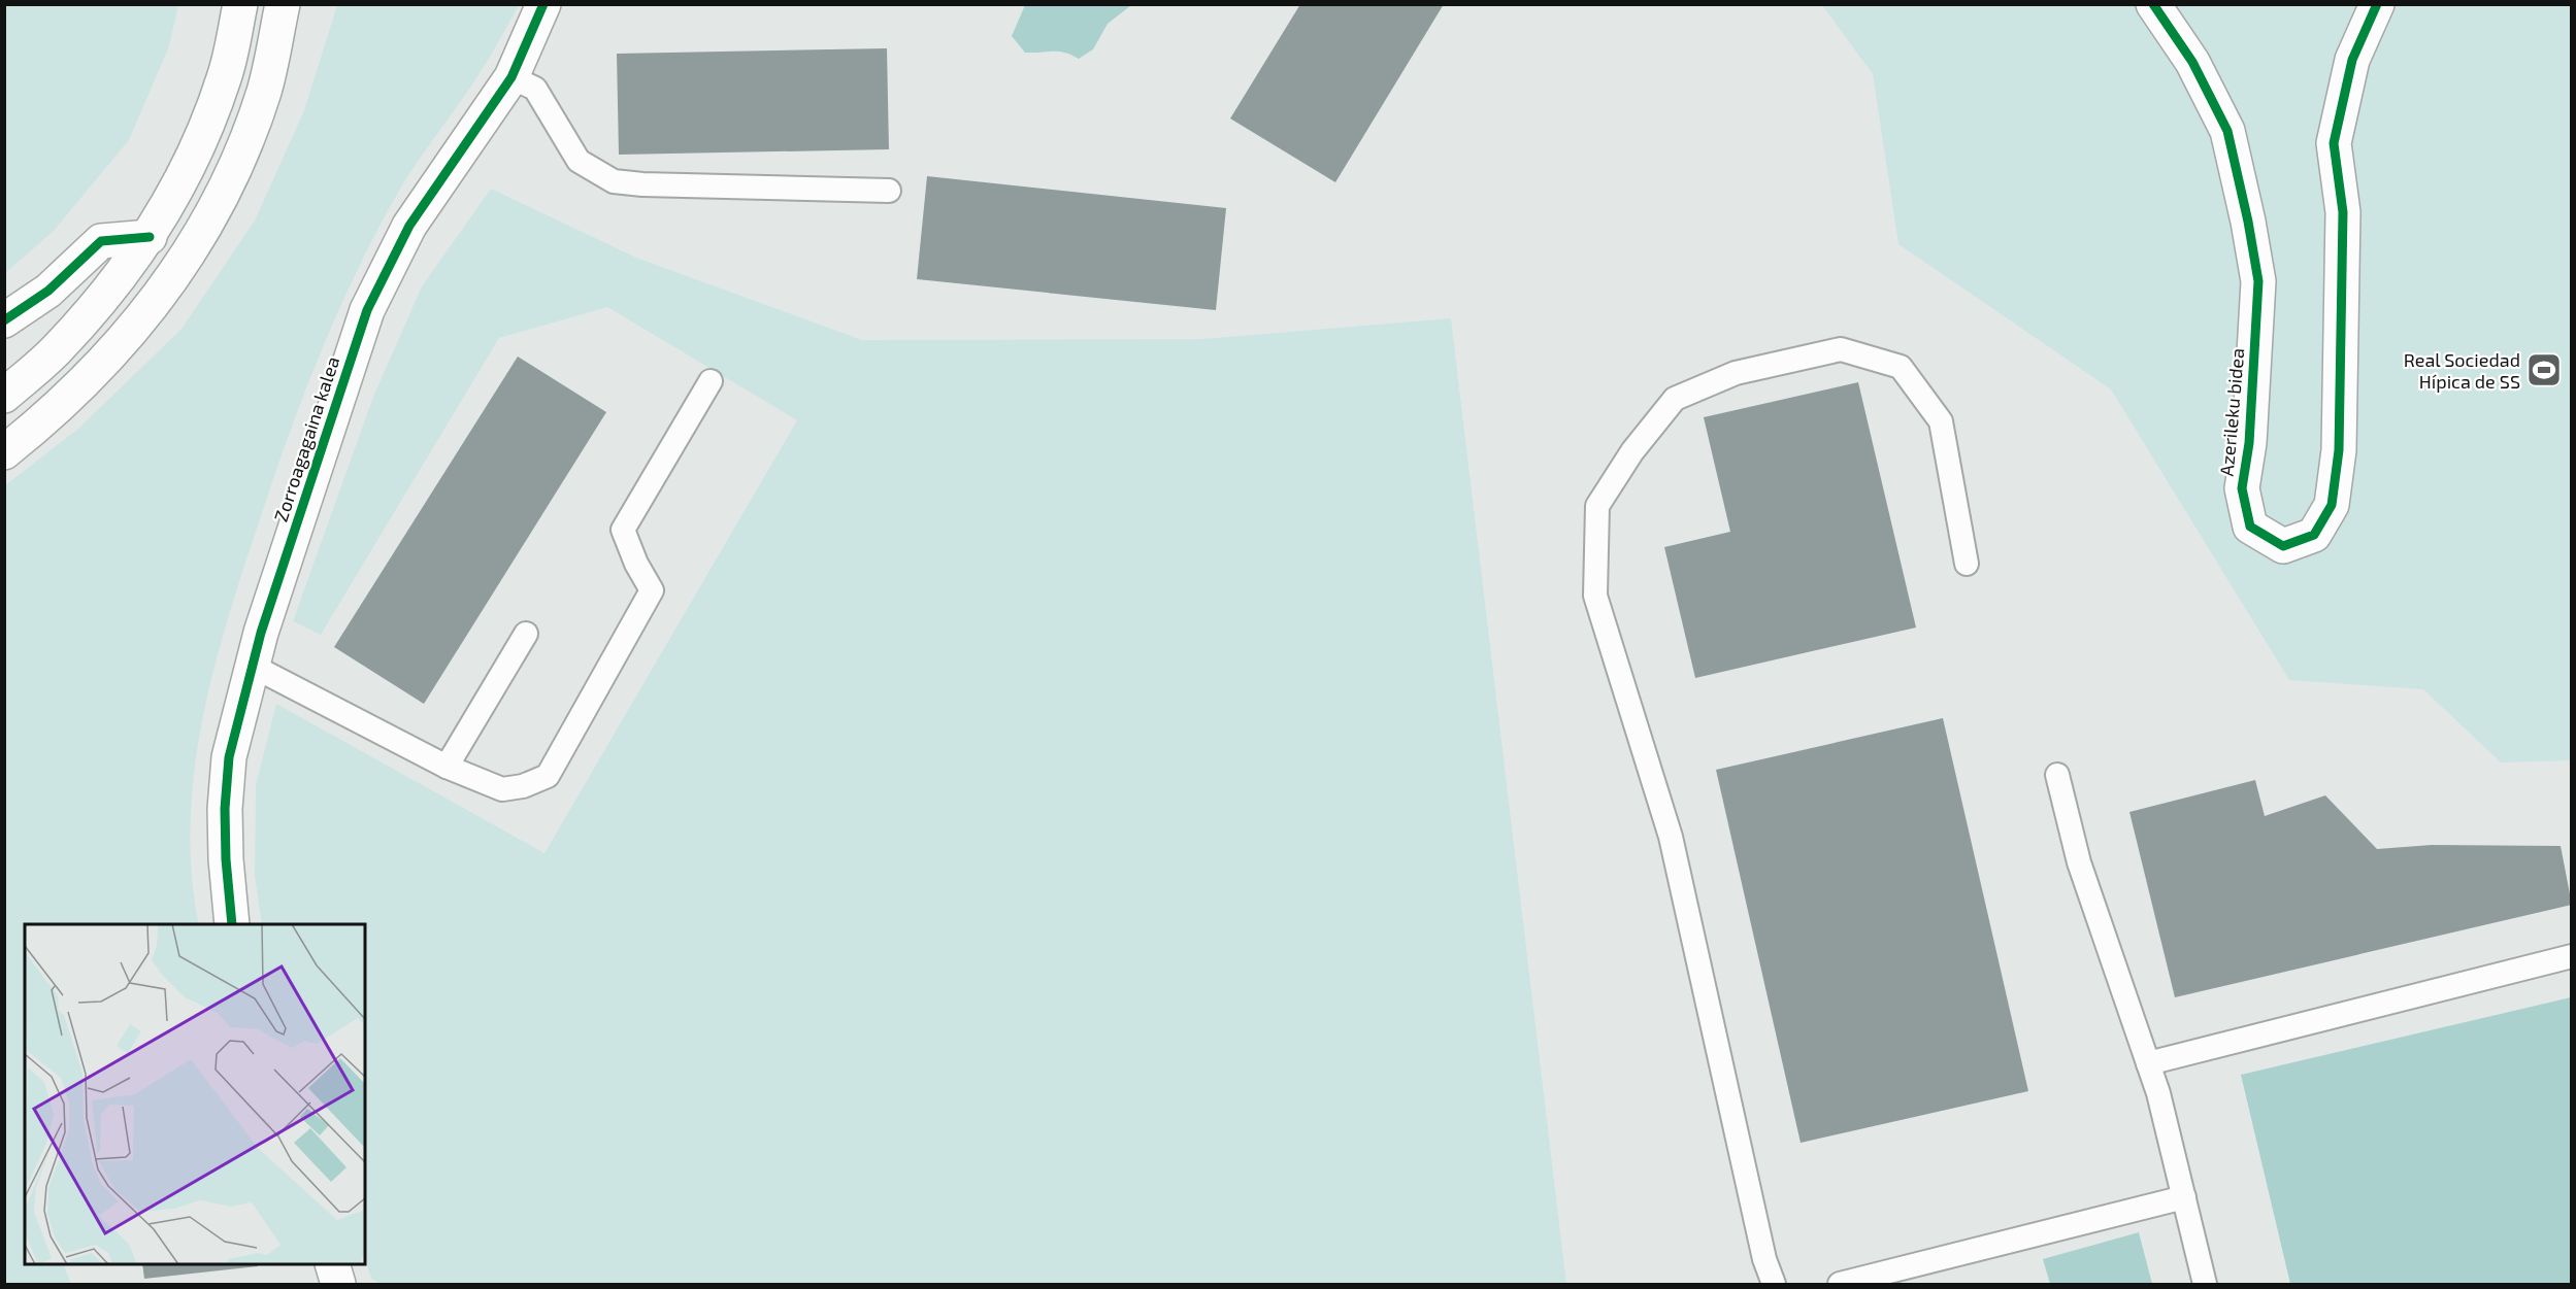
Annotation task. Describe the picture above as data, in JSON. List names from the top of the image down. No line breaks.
{"streets":{"street":["Azerileku bidea","Zorroagagaina kalea"]},"places":{"sports":["Real Sociedad Hípica de SS"]}}
